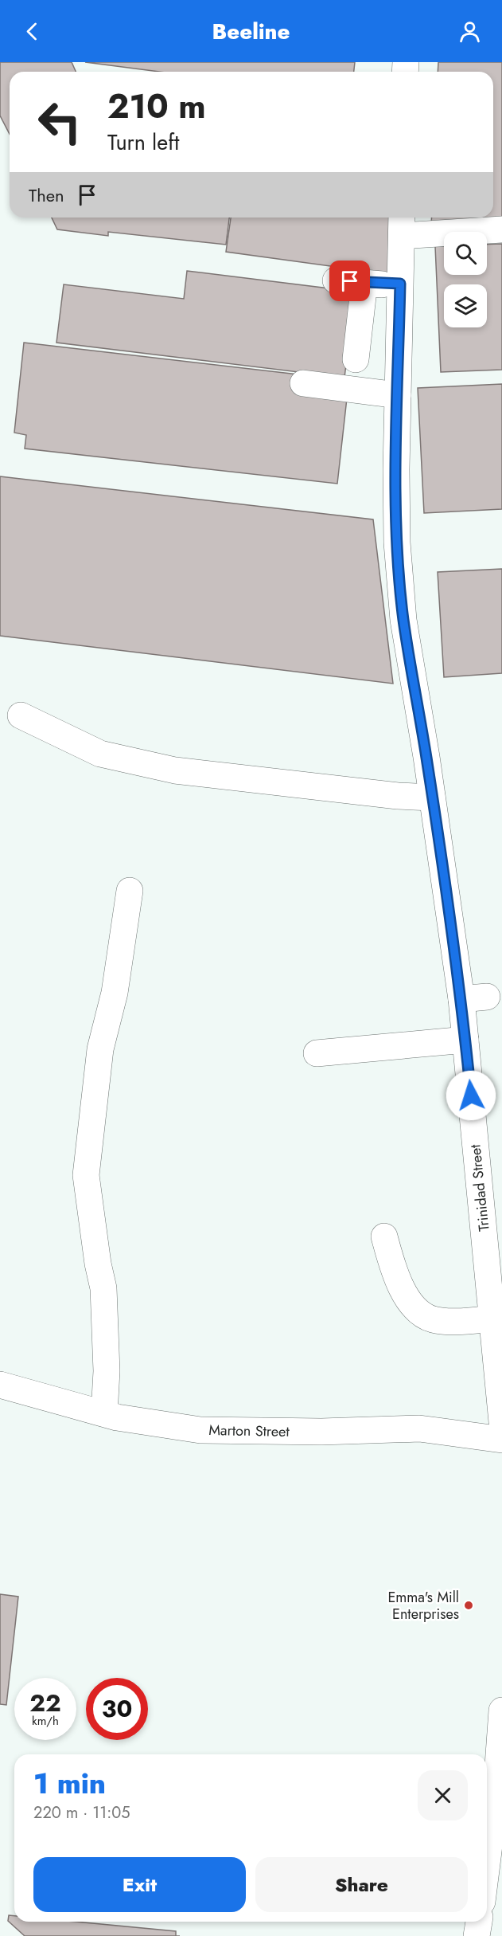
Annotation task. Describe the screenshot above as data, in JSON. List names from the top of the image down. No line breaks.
{"streets":{"street":["Trinidad Street","Marton Street"]},"places":["Emma's Mill Enterprises"],"page":{"header":"Beeline","turn":["210 m","Turn left"],"then":"Then","speed":"22 km/h","limit":"30","heading":["1 min","220 m · 11:05"],"buttons":["Exit","Share"]}}
